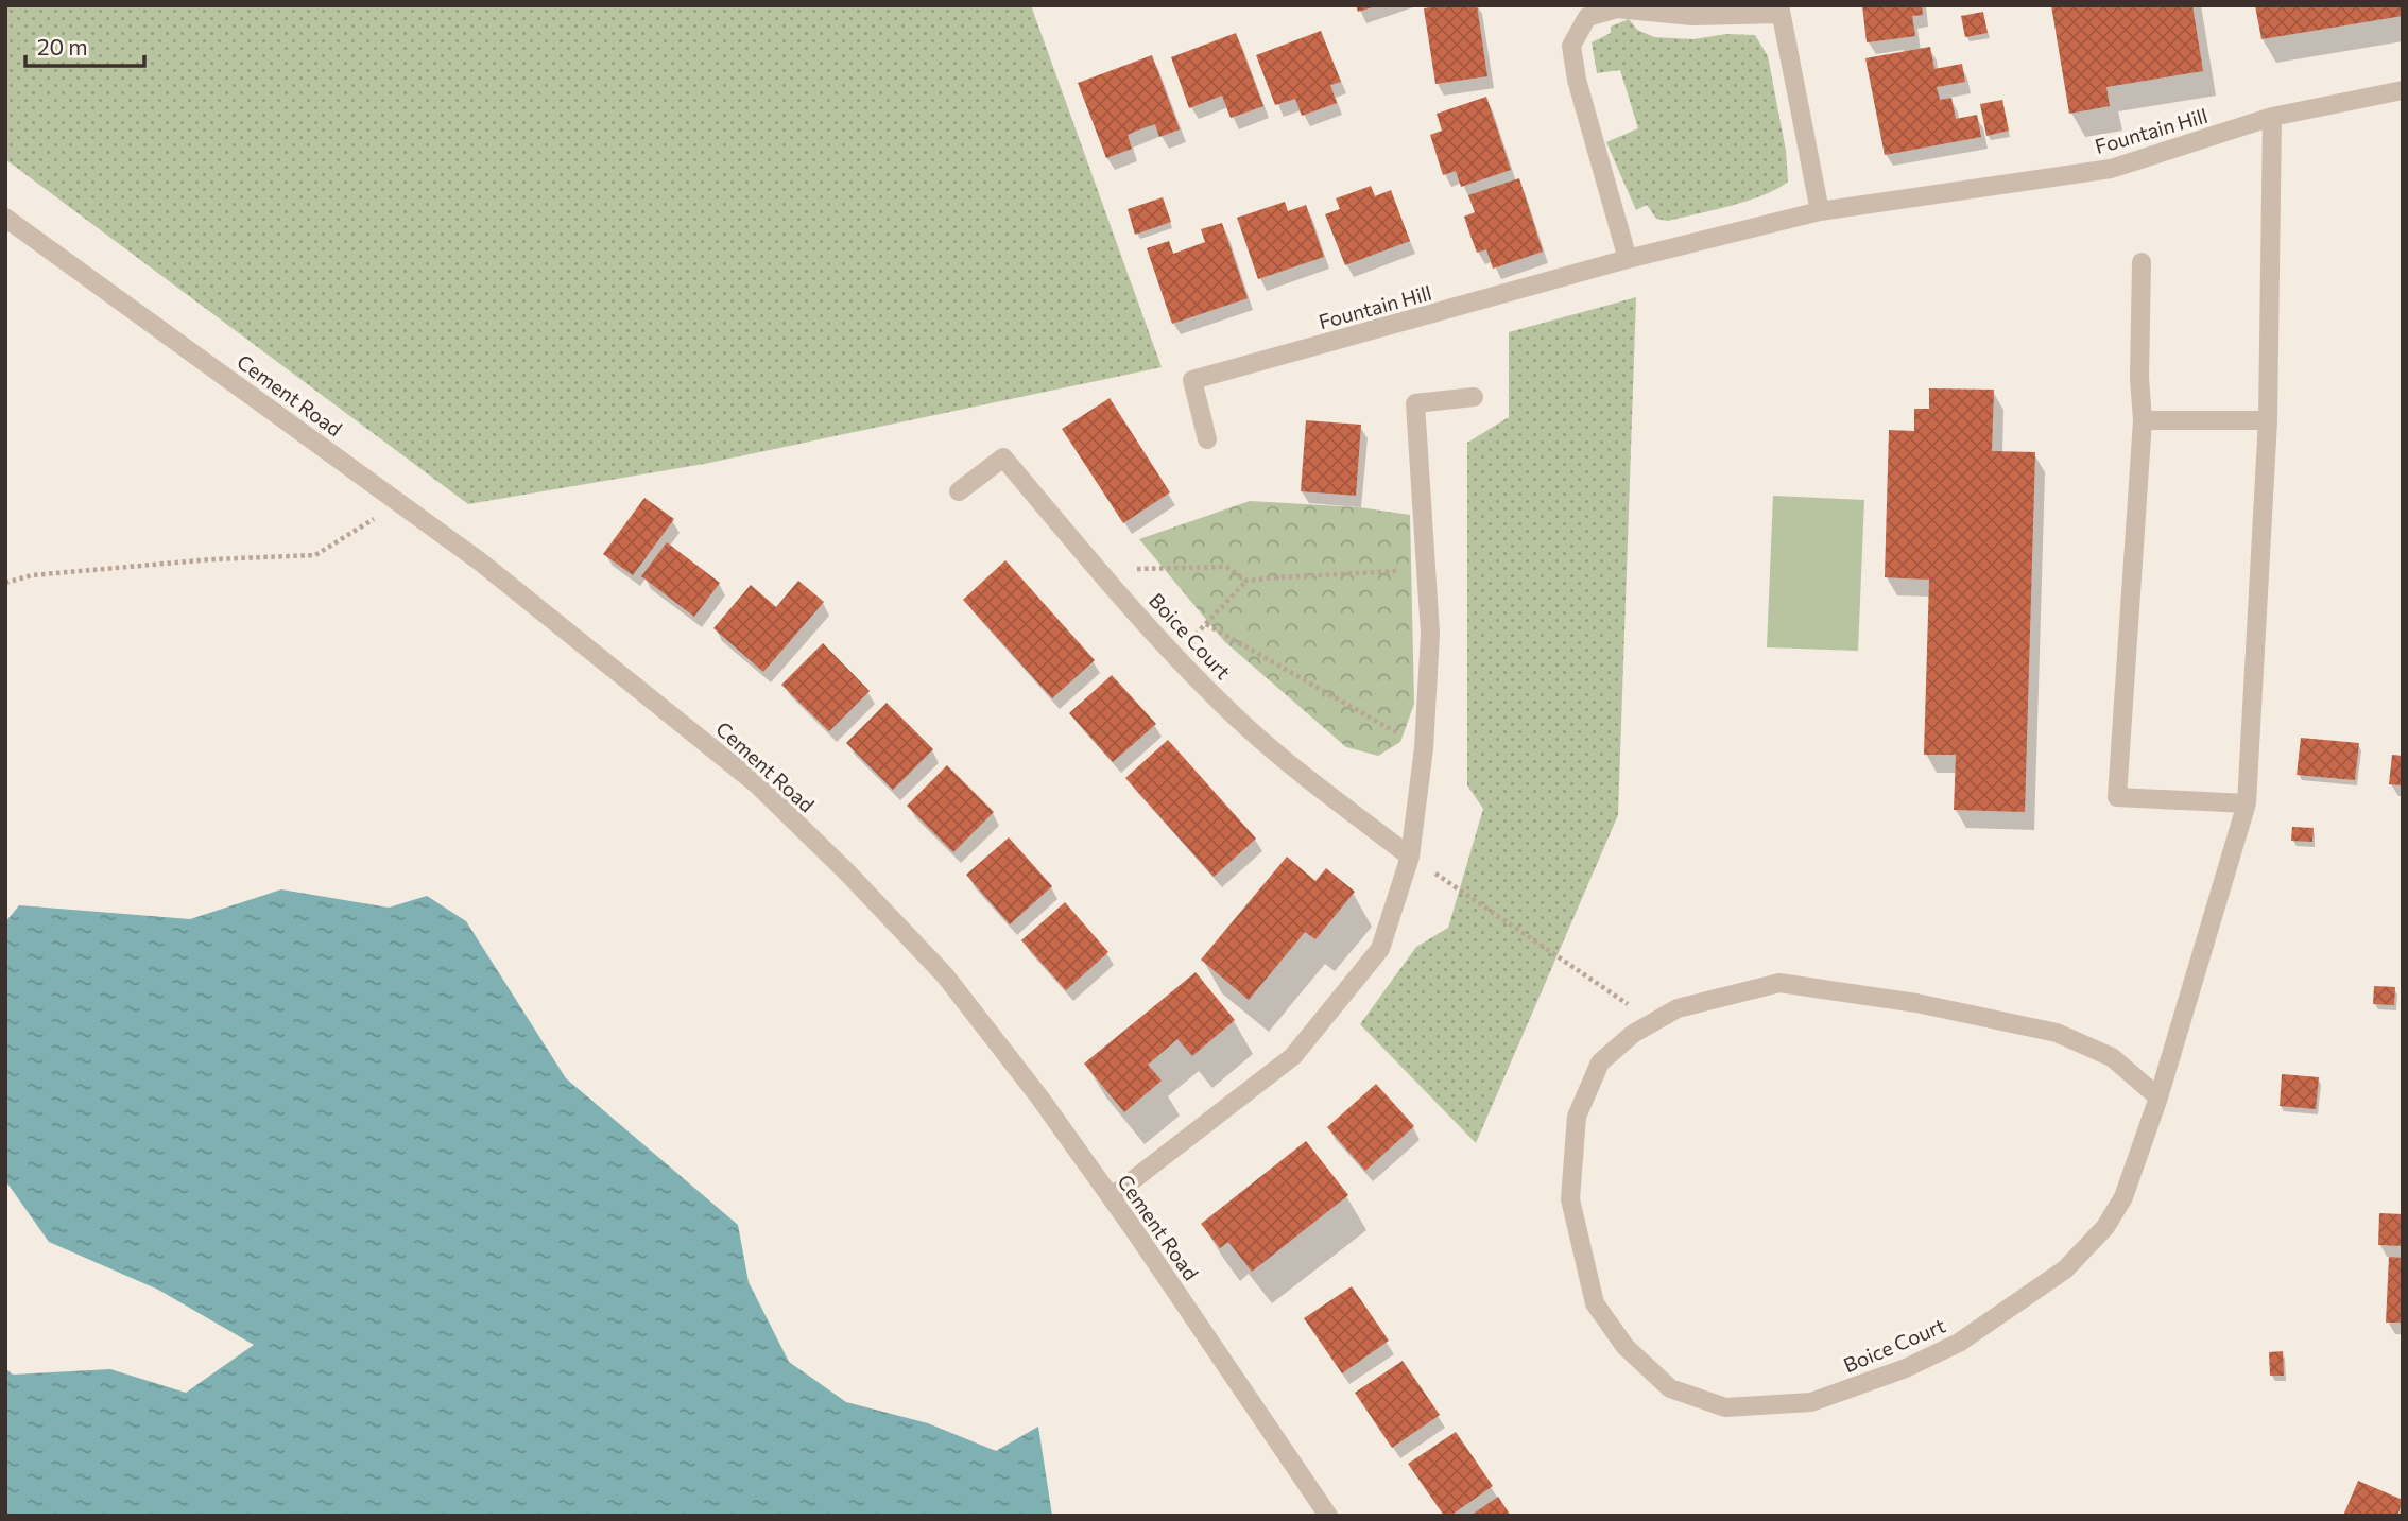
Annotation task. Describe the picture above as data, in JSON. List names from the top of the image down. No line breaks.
{"streets":{"street":["Fountain Hill","Cement Road","Boice Court"]},"crossings":[["Fountain Hill","Boice Court"]],"scale_bar":"20 m"}
